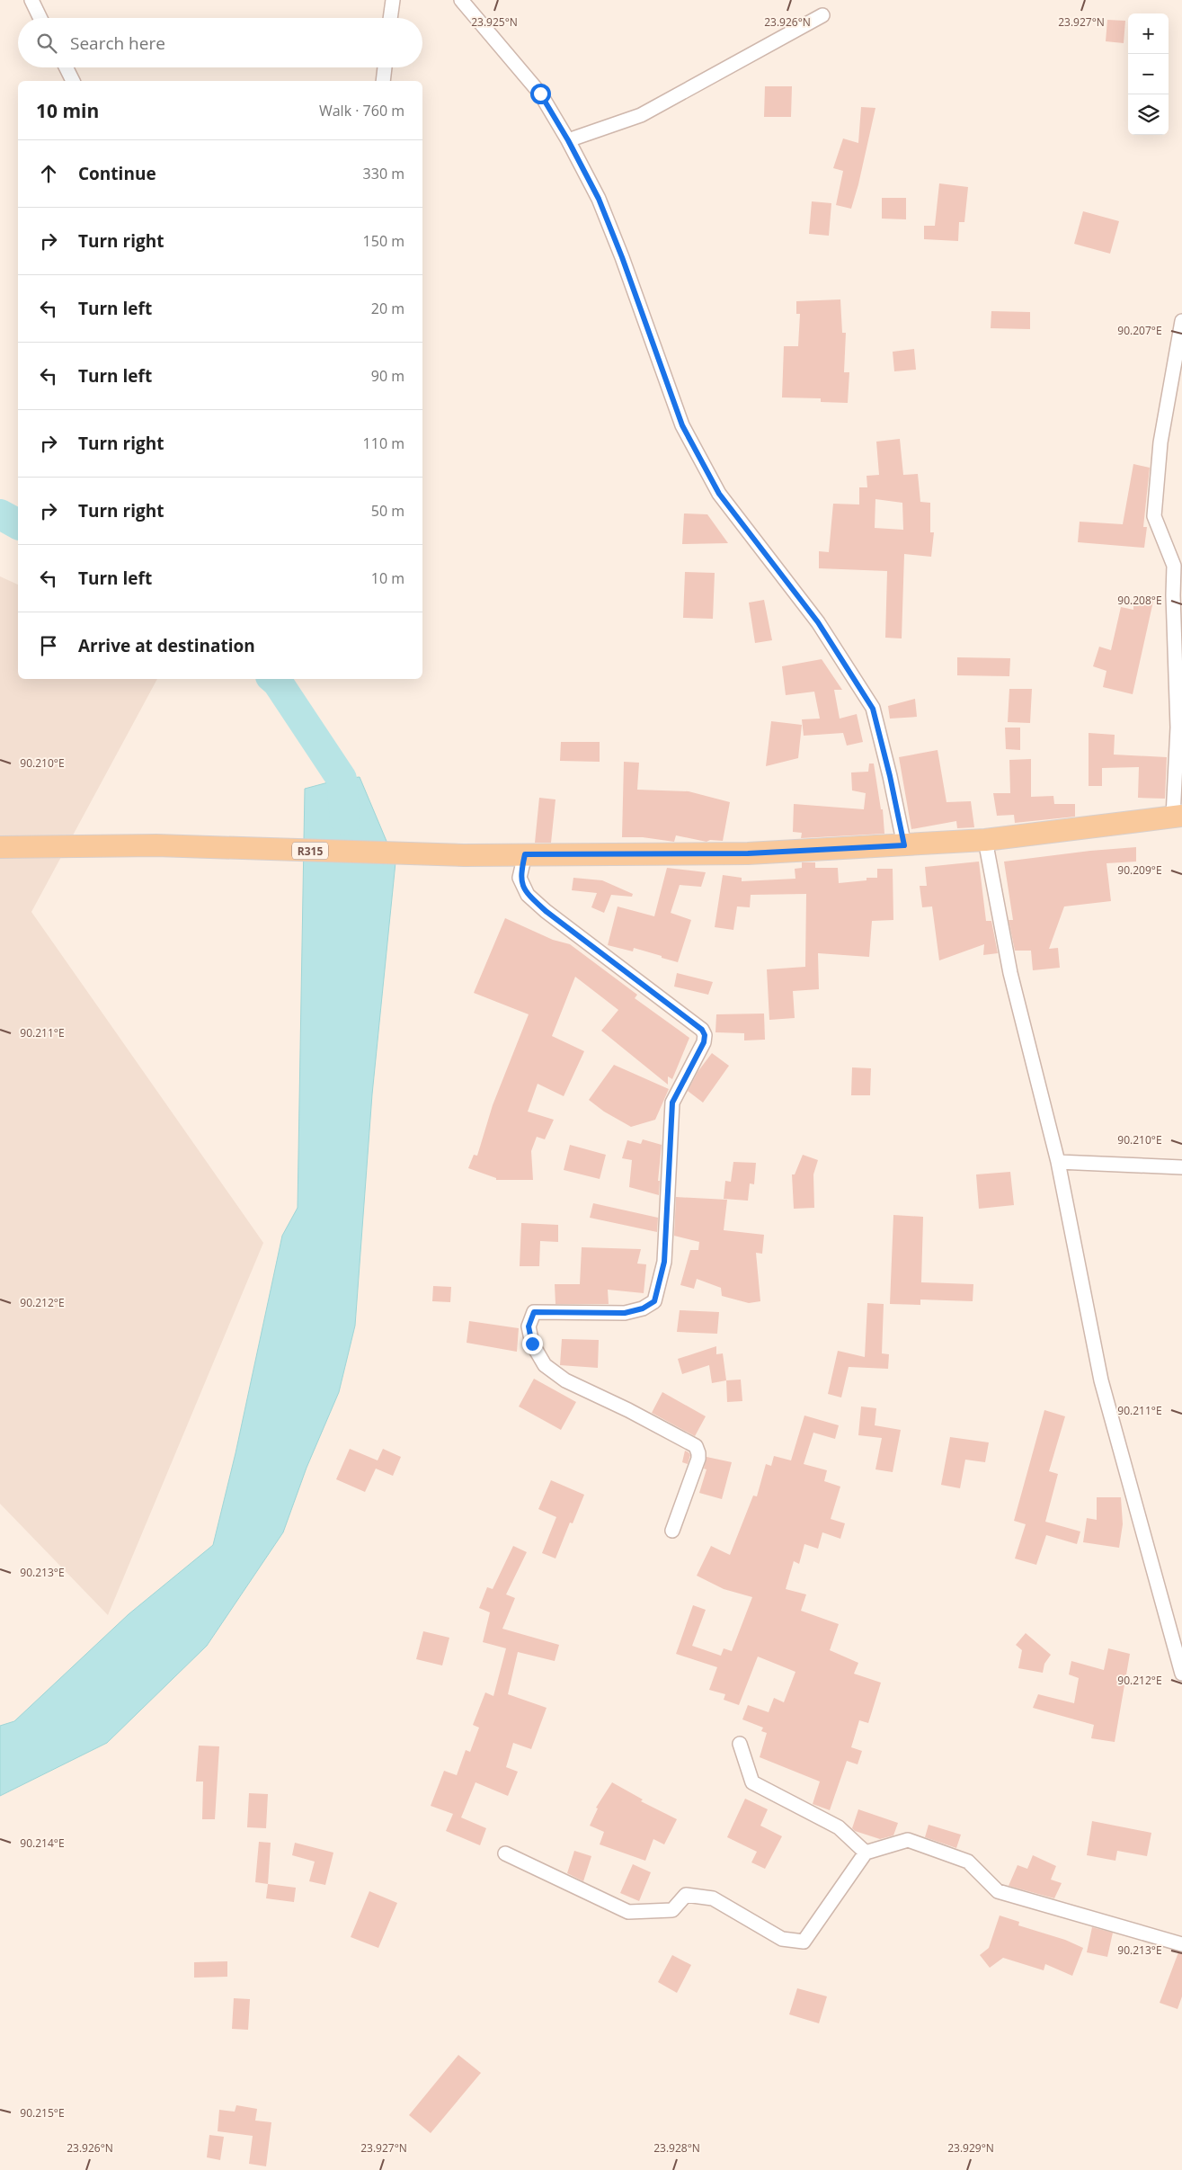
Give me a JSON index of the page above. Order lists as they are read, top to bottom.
{
  "streets": {
    "main road": ["R315"]
  },
  "page": {
    "map_buttons": ["+", "−"],
    "search": "Search here",
    "heading": ["10 min", "Walk · 760 m"],
    "list": [
      ["Continue", "330 m"],
      ["Turn right", "150 m"],
      ["Turn left", "20 m"],
      ["Turn left", "90 m"],
      ["Turn right", "110 m"],
      ["Turn right", "50 m"],
      ["Turn left", "10 m"],
      "Arrive at destination"
    ]
  },
  "coordinates": [
    "23.925°N",
    "23.926°N",
    "23.927°N",
    "90.207°E",
    "90.208°E",
    "90.210°E",
    "90.209°E",
    "90.211°E",
    "90.212°E",
    "90.213°E",
    "90.214°E",
    "90.215°E",
    "23.928°N",
    "23.929°N"
  ]
}
